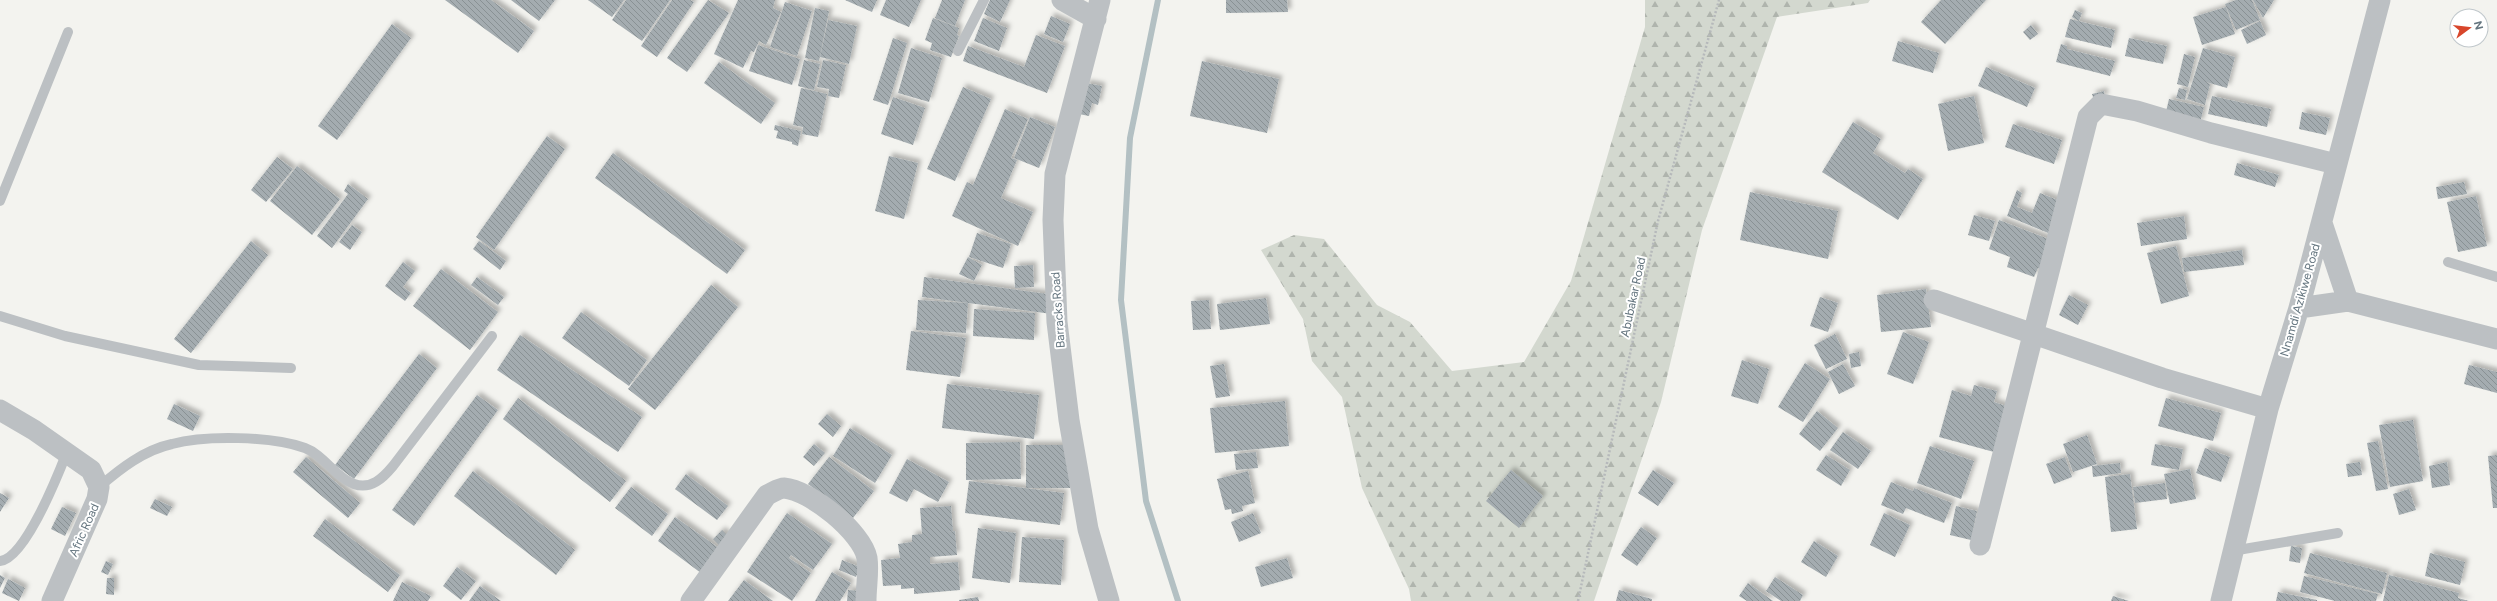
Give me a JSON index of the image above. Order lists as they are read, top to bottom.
{
  "streets": {
    "street": ["Nnamdi Azikiwe Road", "Barracks Road", "Afric Road"],
    "path": ["Abubakar Road"]
  },
  "north": "right"
}
